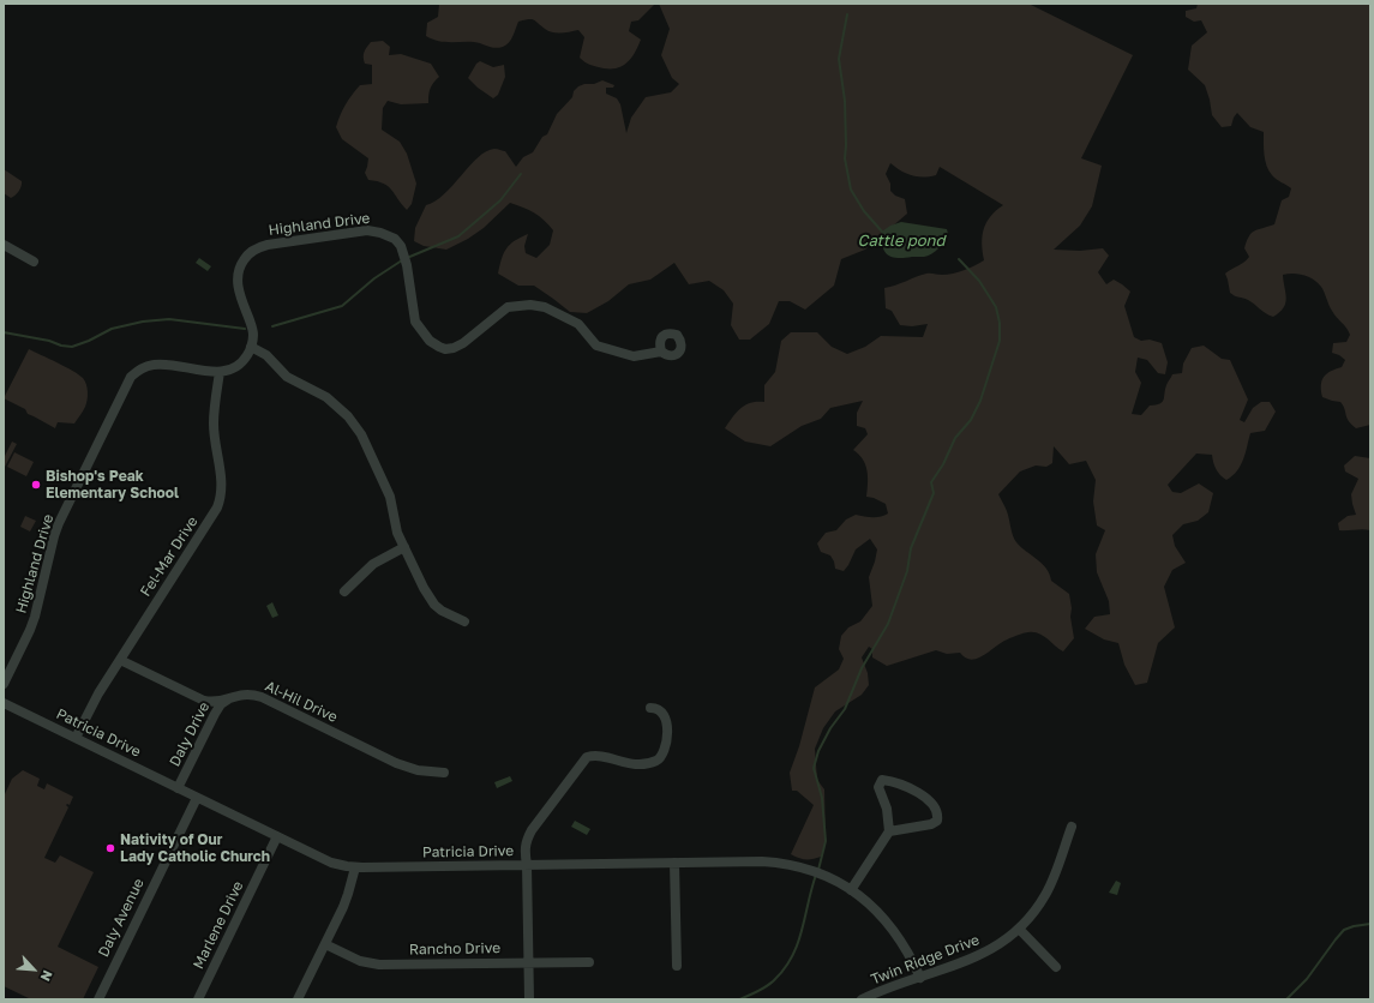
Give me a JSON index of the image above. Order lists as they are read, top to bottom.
{
  "streets": {
    "street": [
      "Highland Drive",
      "Fel-Mar Drive",
      "Al-Hil Drive",
      "Patricia Drive",
      "Daly Drive",
      "Daly Avenue",
      "Marlene Drive",
      "Rancho Drive",
      "Twin Ridge Drive"
    ]
  },
  "crossings": [
    ["Highland Drive", "Fel-Mar Drive"],
    ["Fel-Mar Drive", "Al-Hil Drive"],
    ["Fel-Mar Drive", "Patricia Drive"],
    ["Al-Hil Drive", "Daly Drive"],
    ["Patricia Drive", "Daly Drive"],
    ["Patricia Drive", "Daly Avenue"],
    ["Patricia Drive", "Marlene Drive"],
    ["Patricia Drive", "Twin Ridge Drive"]
  ],
  "water": ["Cattle pond"],
  "places": ["Bishop's Peak Elementary School", "Nativity of Our Lady Catholic Church"],
  "north": "bottom right"
}
